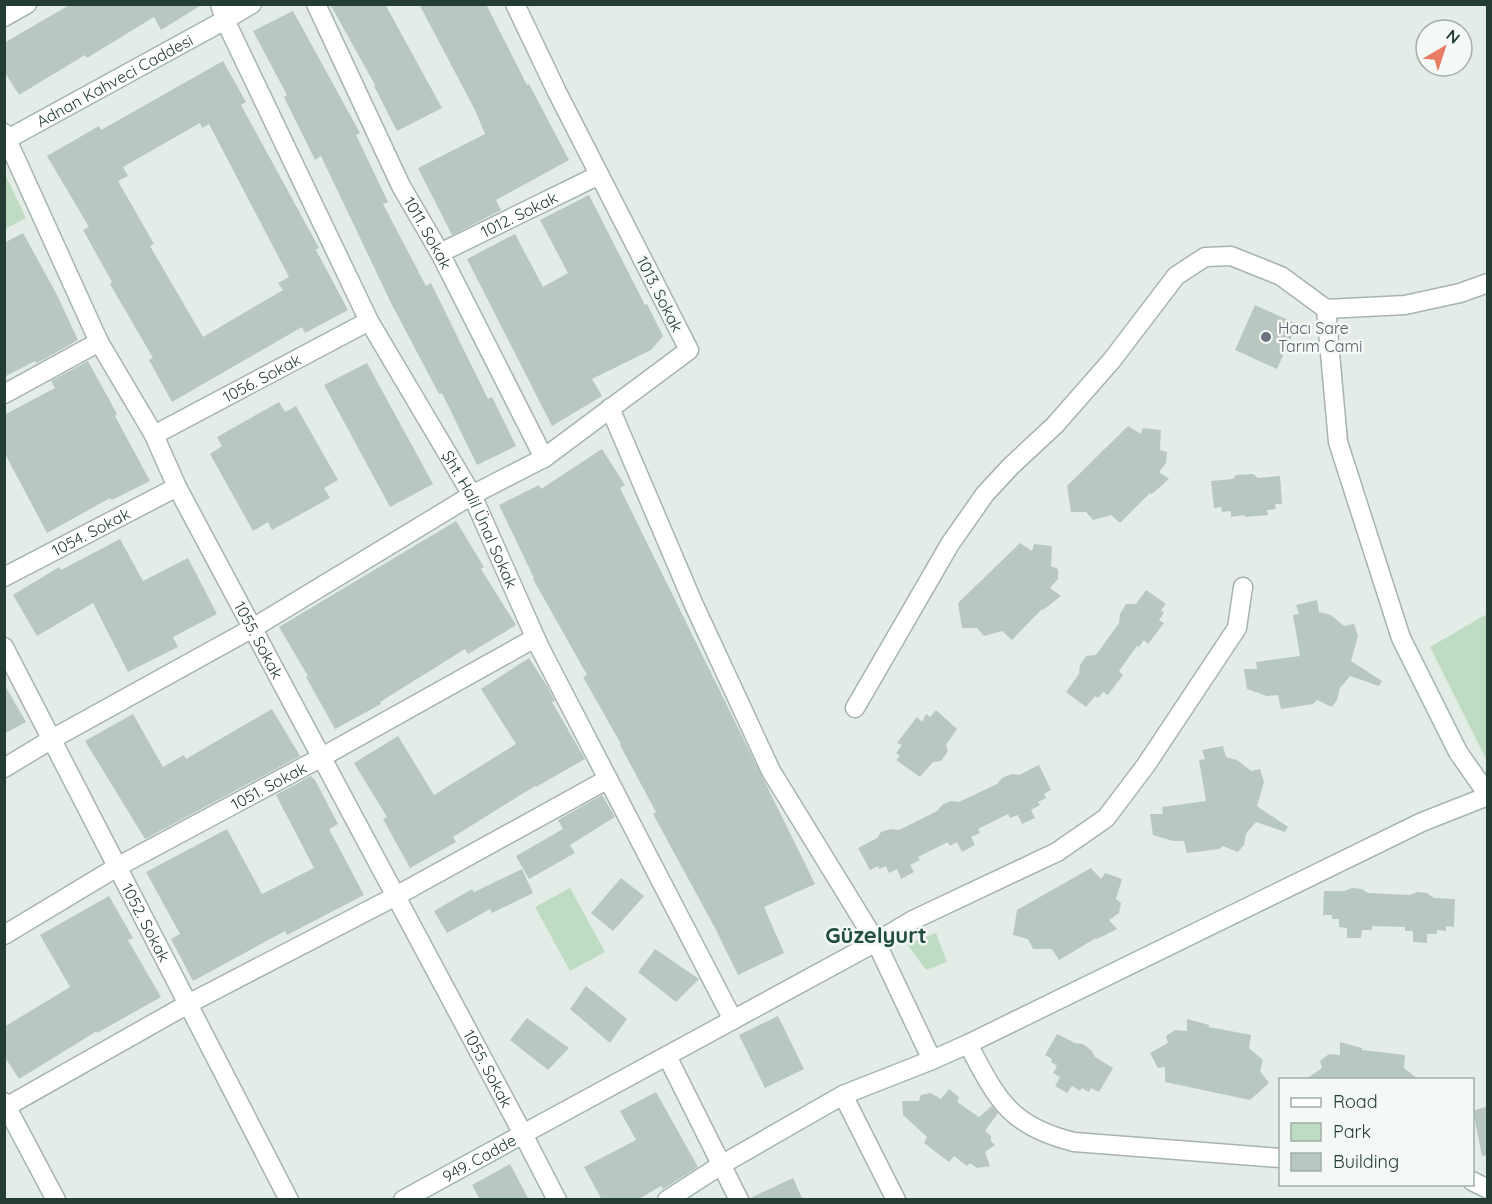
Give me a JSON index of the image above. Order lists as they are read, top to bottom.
{
  "streets": {
    "street": [
      "Adnan Kahveci Caddesi",
      "1012. Sokak",
      "1011. Sokak",
      "1013. Sokak",
      "1056. Sokak",
      "Şht. Halil Ünal Sokak",
      "1054. Sokak",
      "1055. Sokak",
      "1051. Sokak",
      "1052. Sokak",
      "949. Cadde"
    ]
  },
  "crossings": [
    ["Adnan Kahveci Caddesi", "Şht. Halil Ünal Sokak"],
    ["Adnan Kahveci Caddesi", "1055. Sokak"],
    ["1012. Sokak", "1011. Sokak"],
    ["1012. Sokak", "1013. Sokak"],
    ["1011. Sokak", "1013. Sokak"],
    ["1013. Sokak", "Şht. Halil Ünal Sokak"],
    ["1013. Sokak", "1055. Sokak"],
    ["1013. Sokak", "1052. Sokak"],
    ["1056. Sokak", "Şht. Halil Ünal Sokak"],
    ["1056. Sokak", "1055. Sokak"],
    ["Şht. Halil Ünal Sokak", "1051. Sokak"],
    ["Şht. Halil Ünal Sokak", "949. Cadde"],
    ["1054. Sokak", "1055. Sokak"],
    ["1055. Sokak", "1051. Sokak"],
    ["1055. Sokak", "949. Cadde"],
    ["1051. Sokak", "1052. Sokak"]
  ],
  "districts": ["Güzelyurt"],
  "places": ["Hacı Sare Tarım Cami"],
  "legend": ["Road", "Park", "Building"],
  "north": "top right"
}
